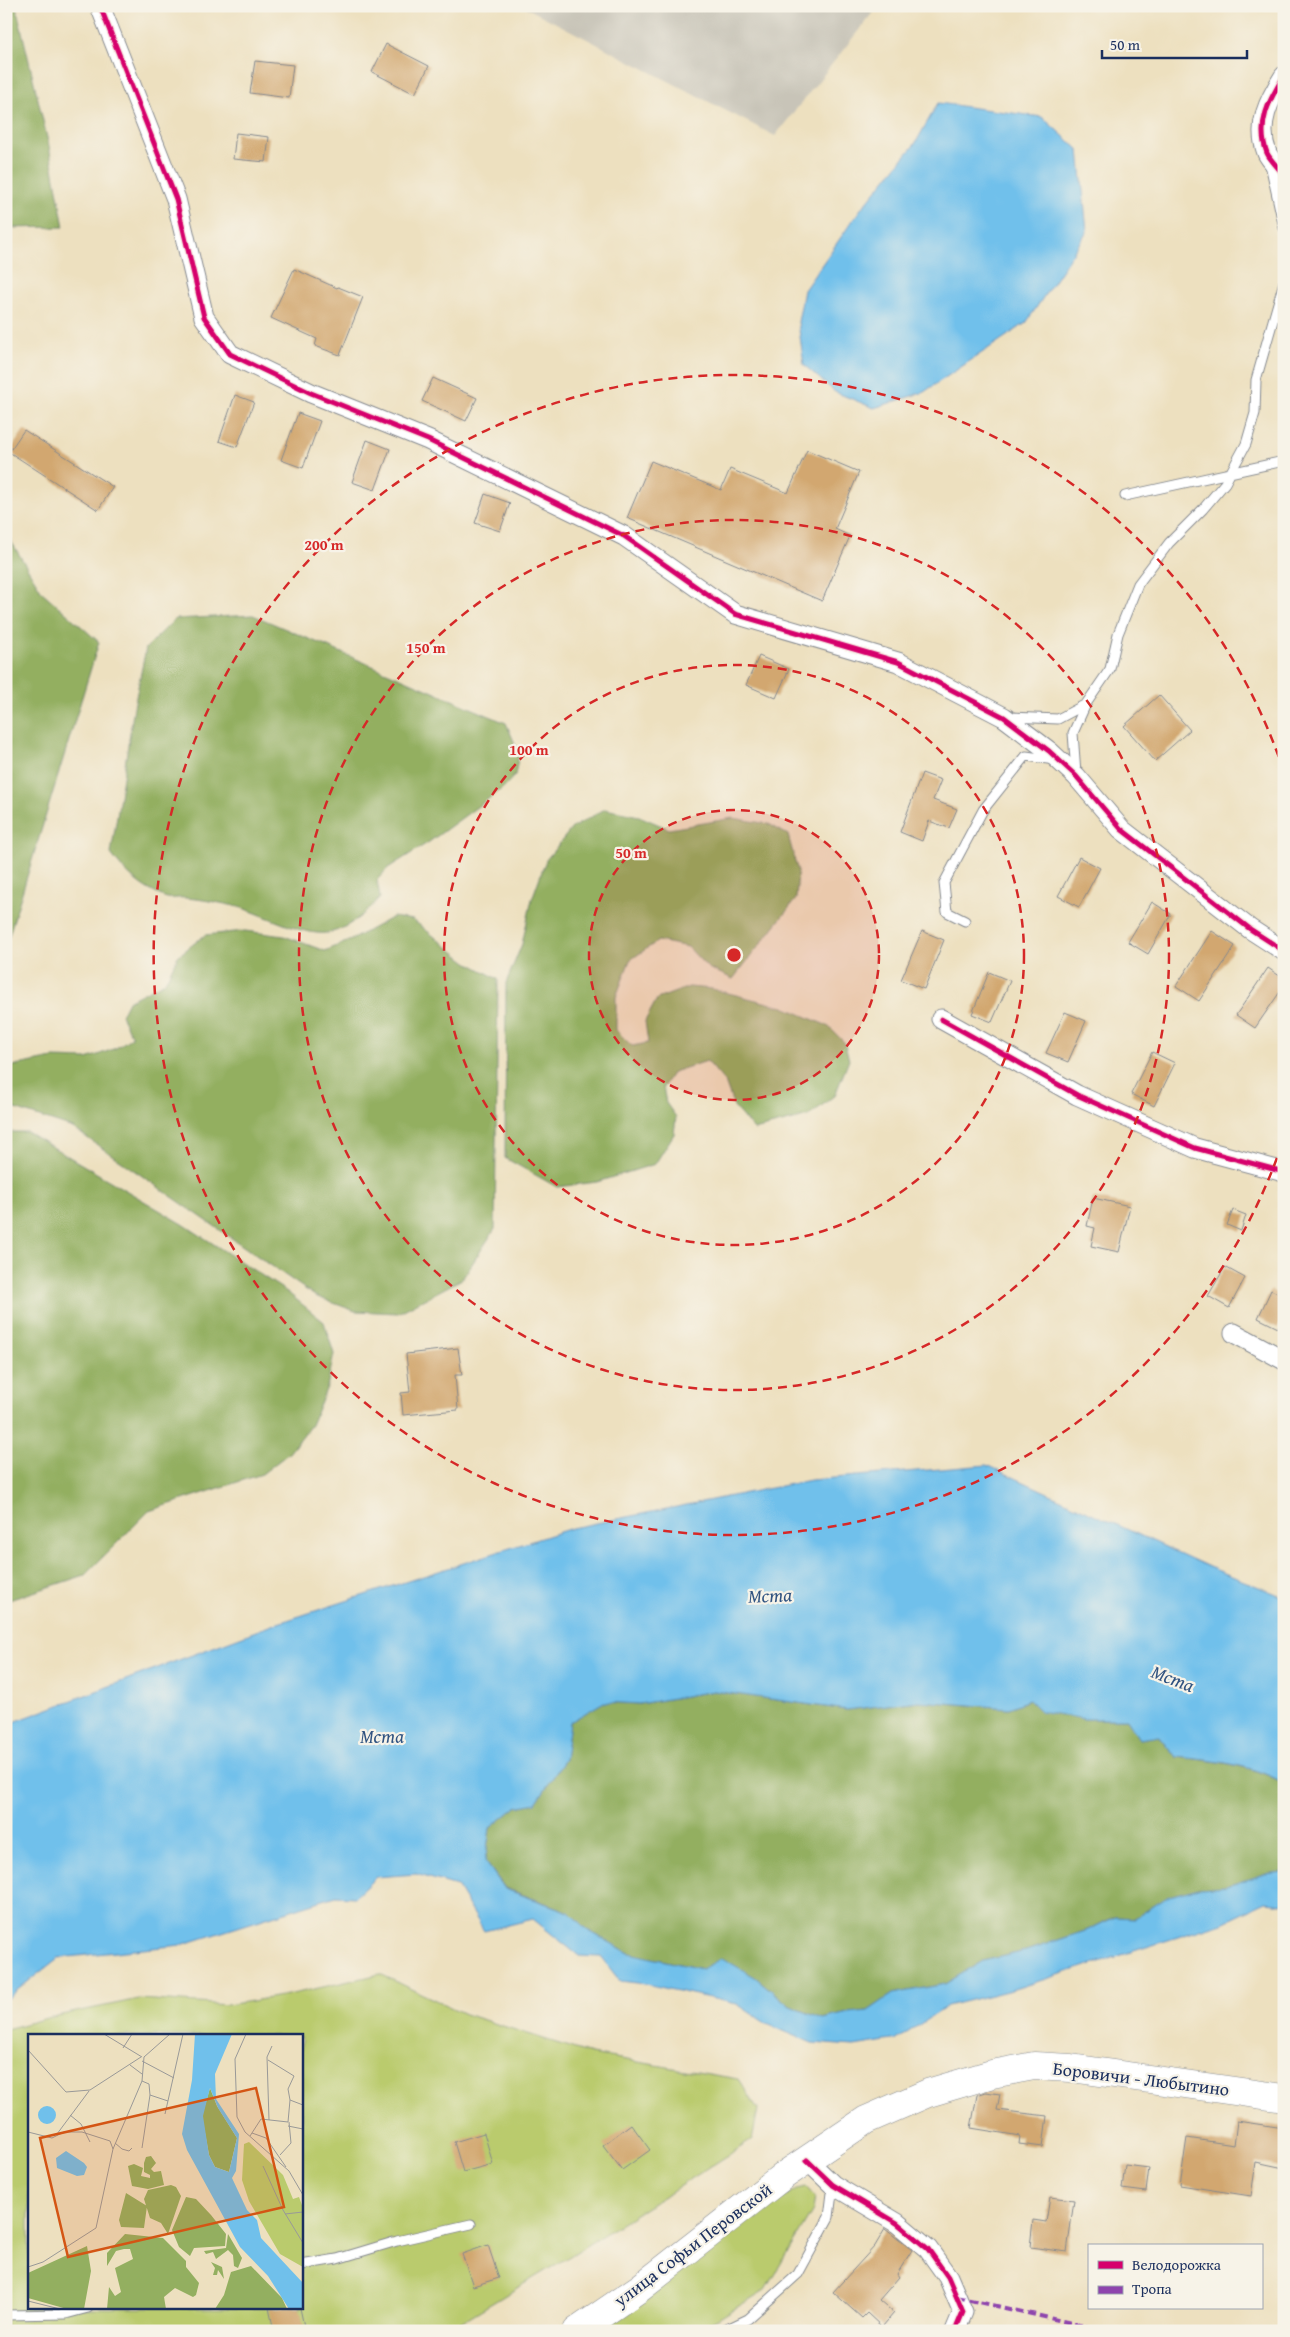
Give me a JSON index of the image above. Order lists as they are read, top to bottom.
{
  "streets": {
    "main road": ["Боровичи - Любытино", "улица Софьи Перовской"]
  },
  "crossings": [
    ["Боровичи - Любытино", "улица Софьи Перовской"]
  ],
  "water": ["Мста"],
  "legend": ["Велодорожка", "Тропа"],
  "scale_bar": "50 m",
  "rings": [
    "200 m",
    "150 m",
    "100 m",
    "50 m"
  ]
}
